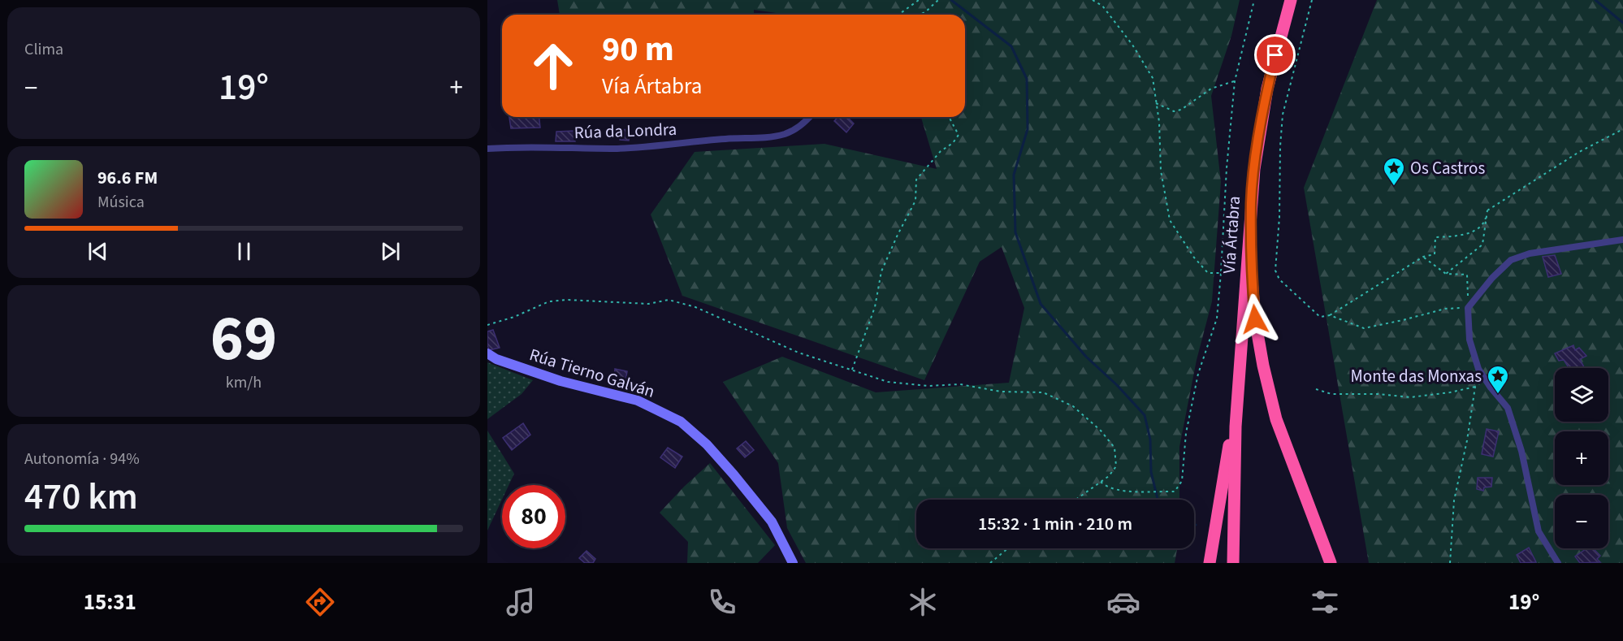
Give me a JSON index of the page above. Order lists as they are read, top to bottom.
{
  "streets": {
    "highway": ["Vía Ártabra"],
    "street": ["Rúa da Londra", "Rúa Tierno Galván"]
  },
  "places": {
    "place": ["Os Castros", "Monte das Monxas"]
  },
  "page": {
    "tile": [
      "Clima",
      ["69", "km/h"],
      ["Autonomía · 94%", "470 km"]
    ],
    "turn": ["90 m", "Vía Ártabra"],
    "heat": ["−", "19°", "+"],
    "song": ["96.6 FM", "Música"],
    "map_buttons": ["+", "−"],
    "limit": "80",
    "trip": "15:32 · 1 min · 210 m",
    "tabs": ["15:31", "19°"]
  }
}
